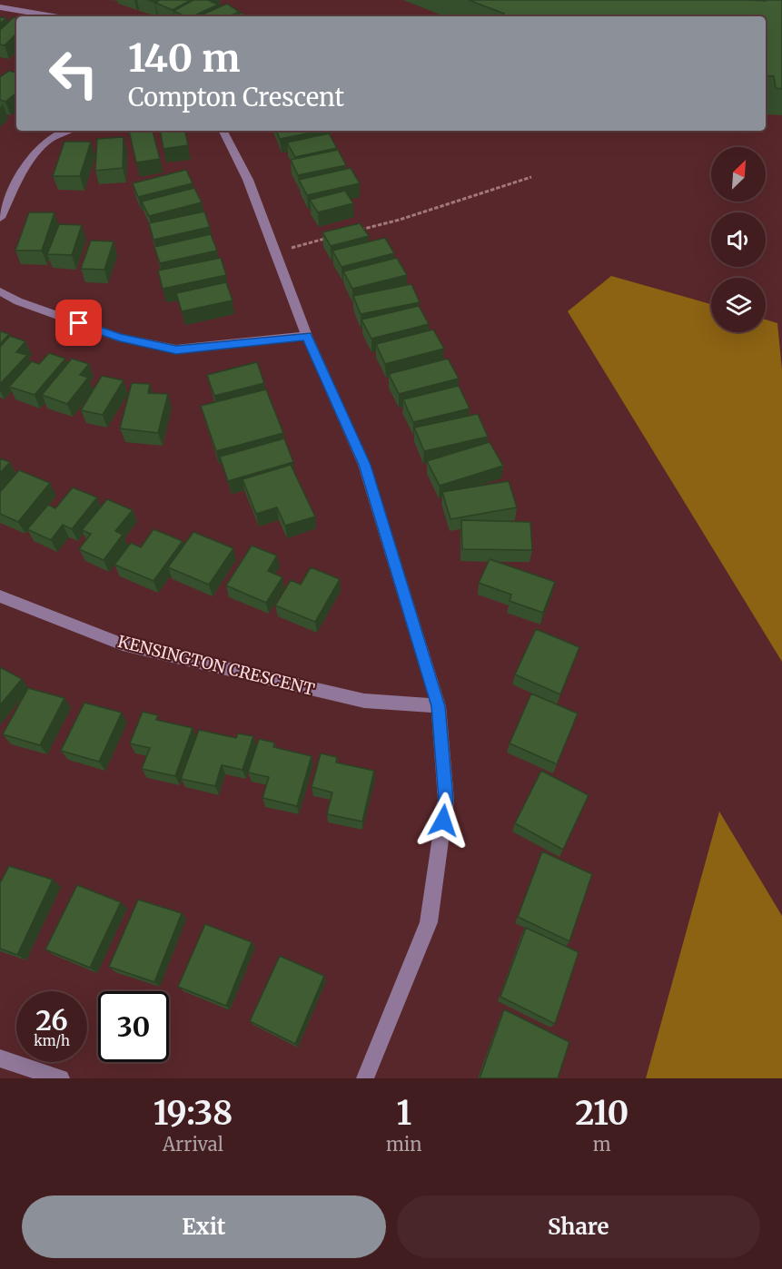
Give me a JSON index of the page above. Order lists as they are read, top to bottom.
{
  "streets": {
    "street": ["KENSINGTON CRESCENT"]
  },
  "north": "top right",
  "page": {
    "turn": ["140 m", "Compton Crescent"],
    "speed": "26 km/h",
    "limit": "30",
    "eta": [
      "19:38",
      "Arrival",
      "1",
      "min",
      "210",
      "m"
    ],
    "buttons": ["Exit", "Share"]
  }
}
